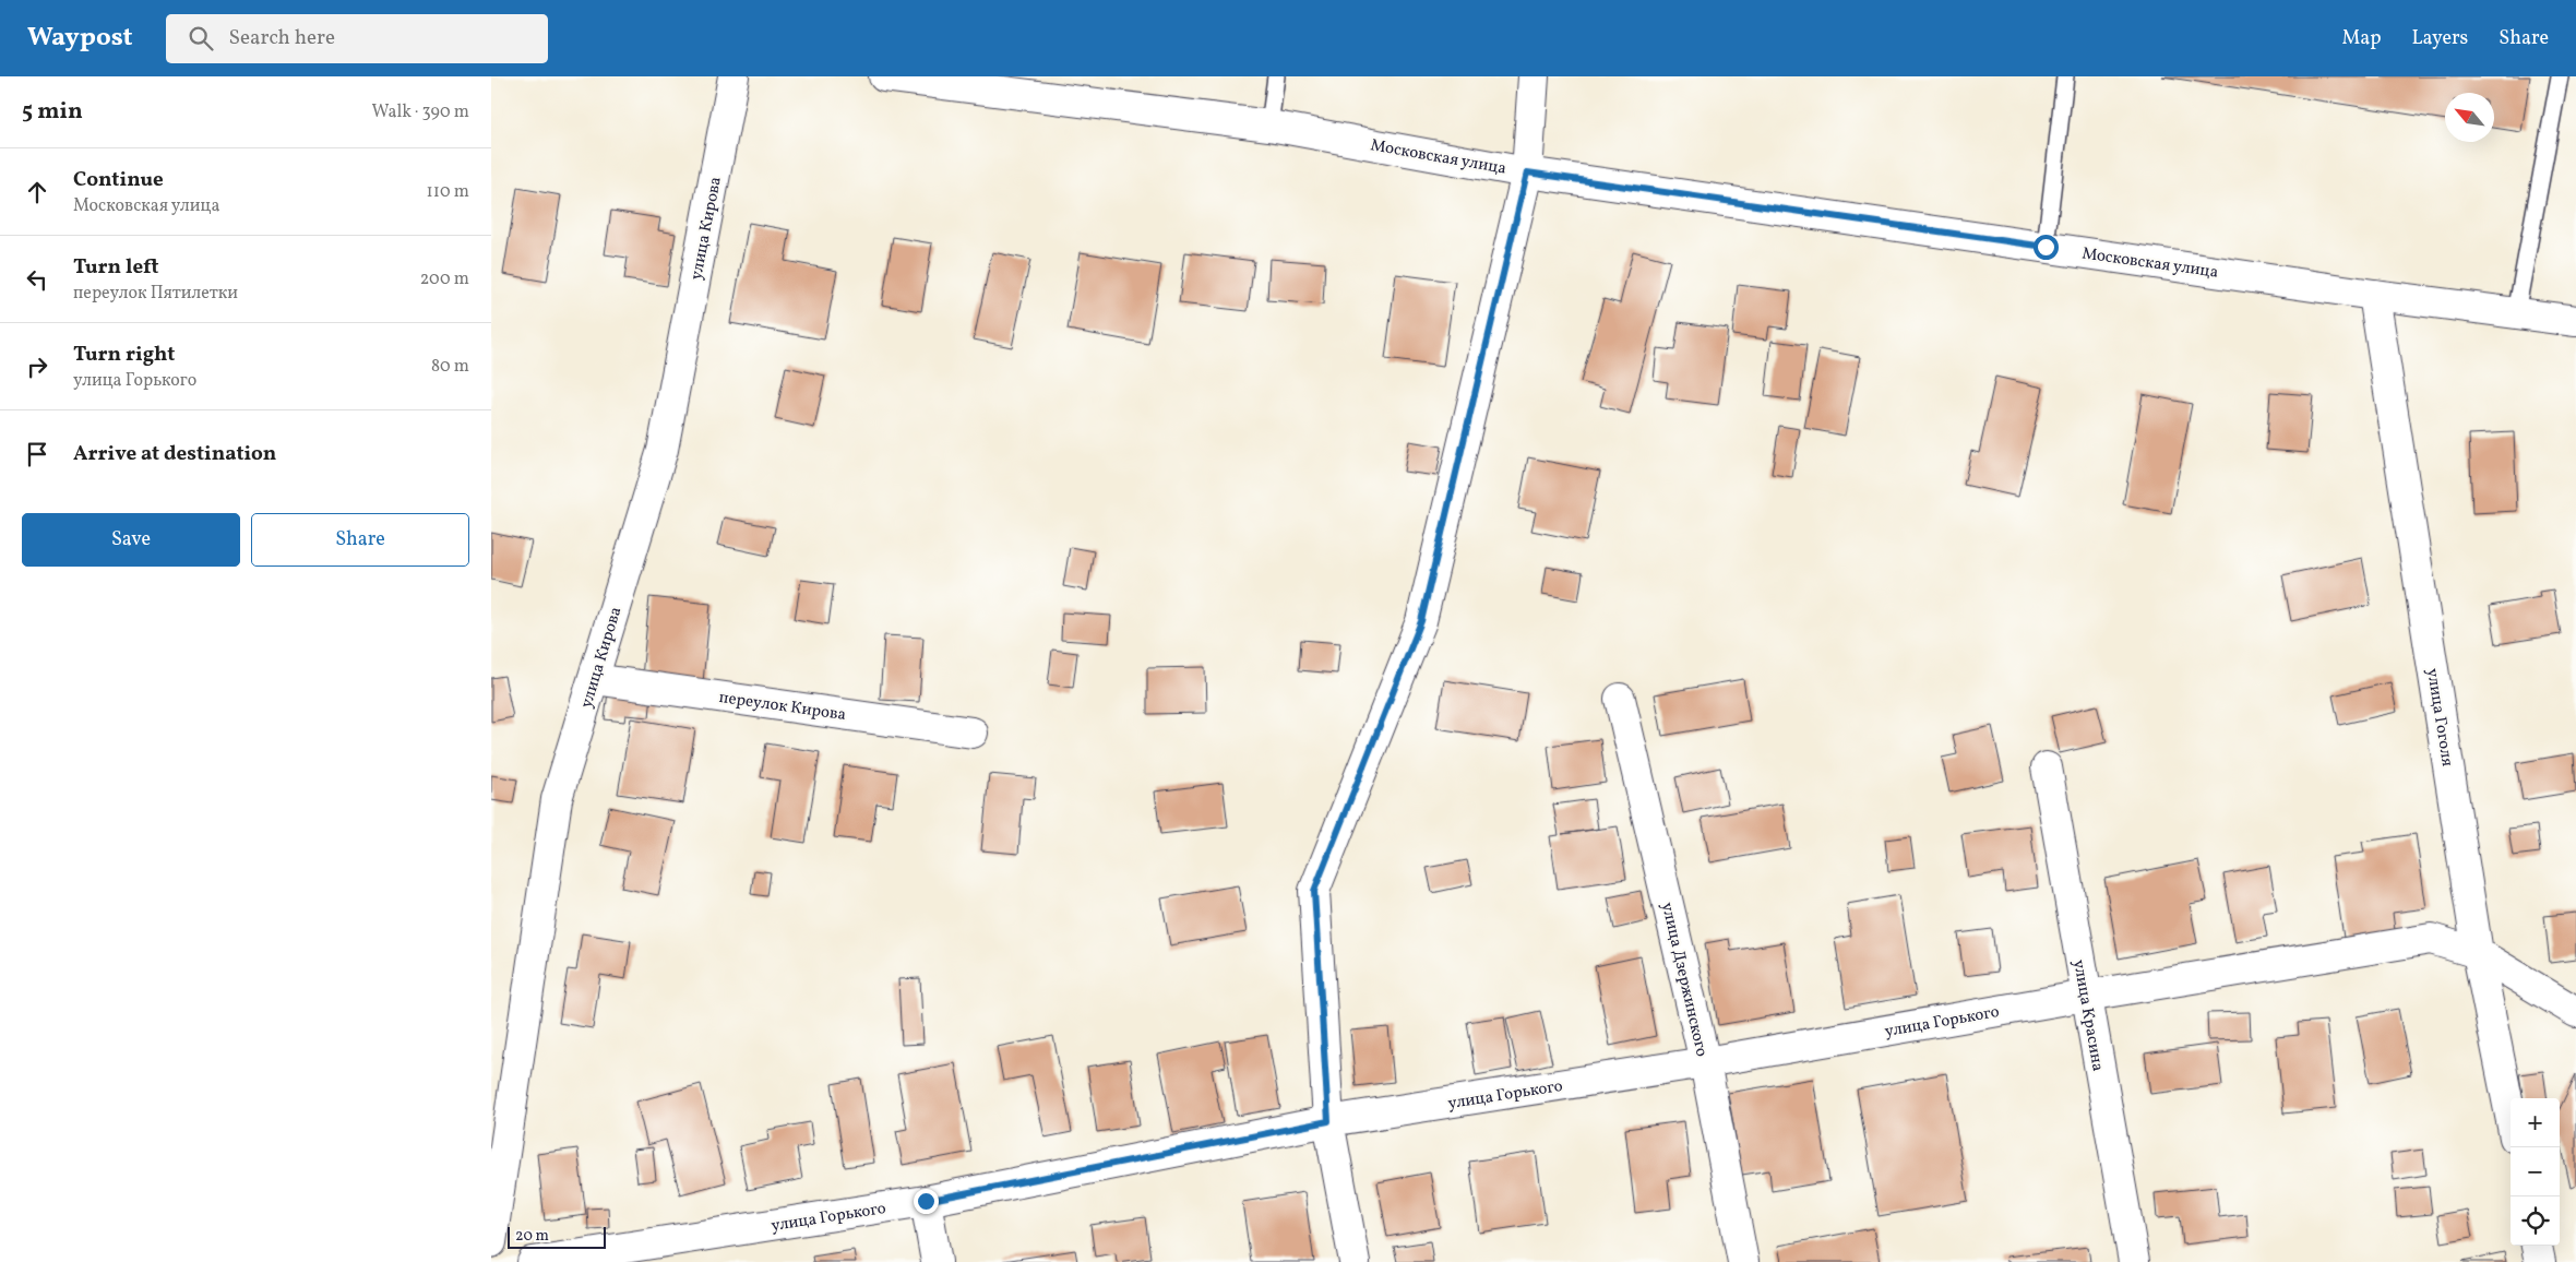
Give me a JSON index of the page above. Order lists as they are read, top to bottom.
{
  "streets": {
    "street": [
      "Московская улица",
      "улица Кирова",
      "переулок Кирова",
      "улица Гоголя",
      "улица Дзержинского",
      "улица Красина",
      "улица Горького"
    ]
  },
  "crossings": [
    ["Московская улица", "улица Гоголя"],
    ["улица Кирова", "переулок Кирова"],
    ["улица Гоголя", "улица Горького"],
    ["улица Дзержинского", "улица Горького"],
    ["улица Красина", "улица Горького"]
  ],
  "scale_bar": "20 m",
  "north": "top left",
  "page": {
    "header": "Waypost",
    "search": "Search here",
    "nav": ["Map", "Layers", "Share"],
    "heading": ["5 min", "Walk · 390 m"],
    "list": [
      ["Continue", "Московская улица", "110 m"],
      ["Turn left", "переулок Пятилетки", "200 m"],
      ["Turn right", "улица Горького", "80 m"],
      "Arrive at destination"
    ],
    "buttons": ["Save", "Share"],
    "map_buttons": ["+", "−"],
    "scale": "20 m"
  }
}
